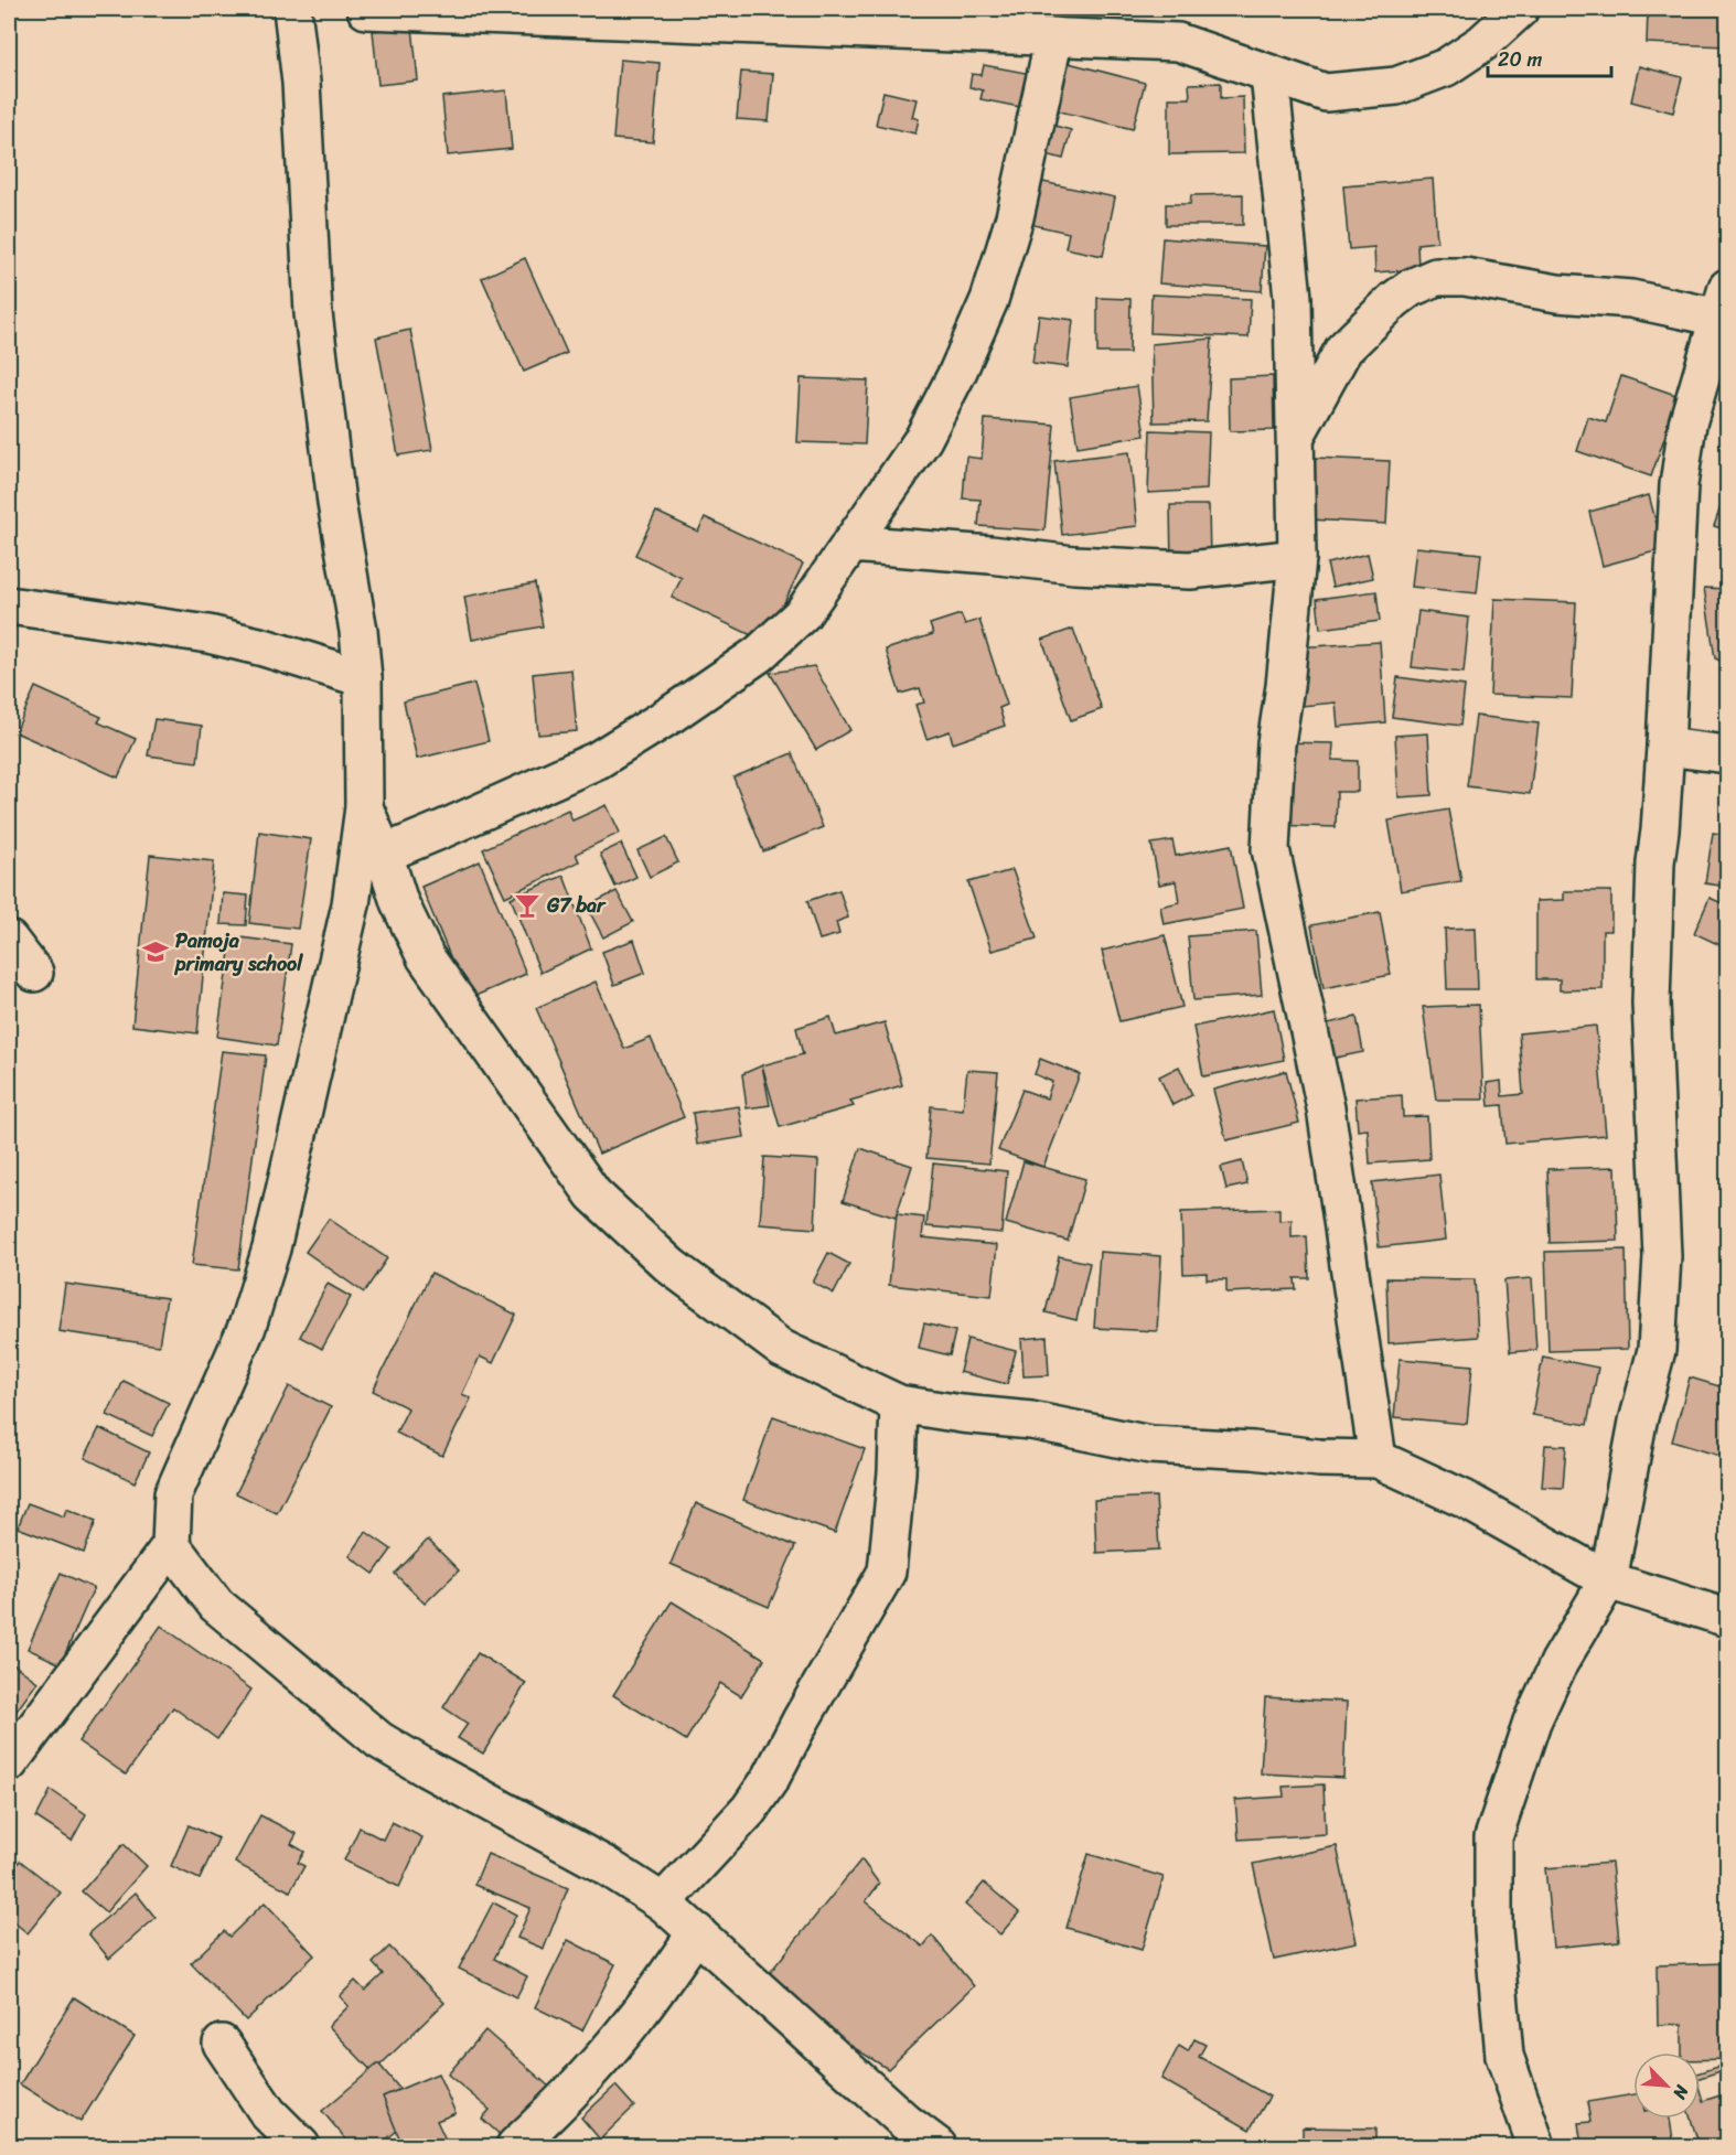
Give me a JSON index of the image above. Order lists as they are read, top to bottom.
{
  "places": {
    "bar": ["G7 bar"],
    "school or university": ["Pamoja primary school"]
  },
  "scale_bar": "20 m",
  "north": "bottom right"
}
